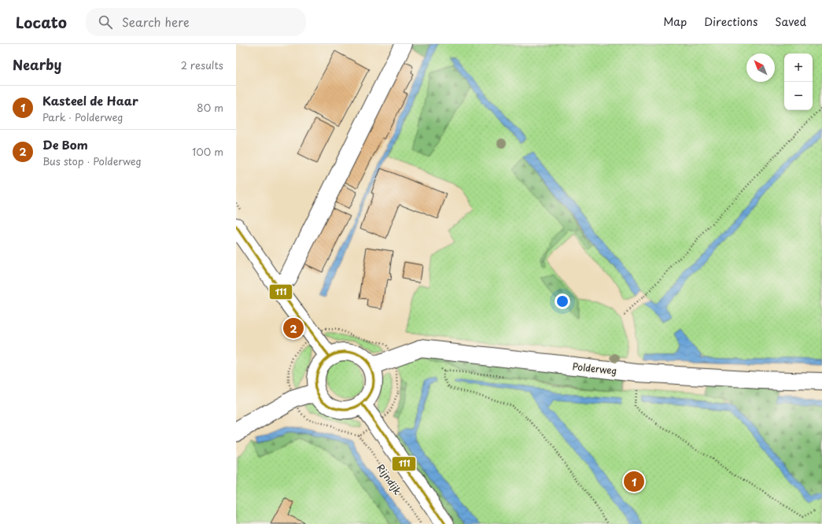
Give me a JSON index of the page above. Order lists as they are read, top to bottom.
{
  "streets": {
    "street": ["Polderweg"],
    "path": ["Rijndijk"]
  },
  "lines": ["transit line 111"],
  "north": "top left",
  "page": {
    "header": "Locato",
    "search": "Search here",
    "nav": ["Map", "Directions", "Saved"],
    "heading": ["Nearby", "2 results"],
    "map_buttons": ["+", "−"],
    "list": [
      {
        "mark": "1",
        "name": "Kasteel de Haar",
        "note": "Park · Polderweg",
        "value": "80 m"
      },
      {
        "mark": "2",
        "name": "De Bom",
        "note": "Bus stop · Polderweg",
        "value": "100 m"
      }
    ],
    "pins": ["2", "1"]
  }
}
